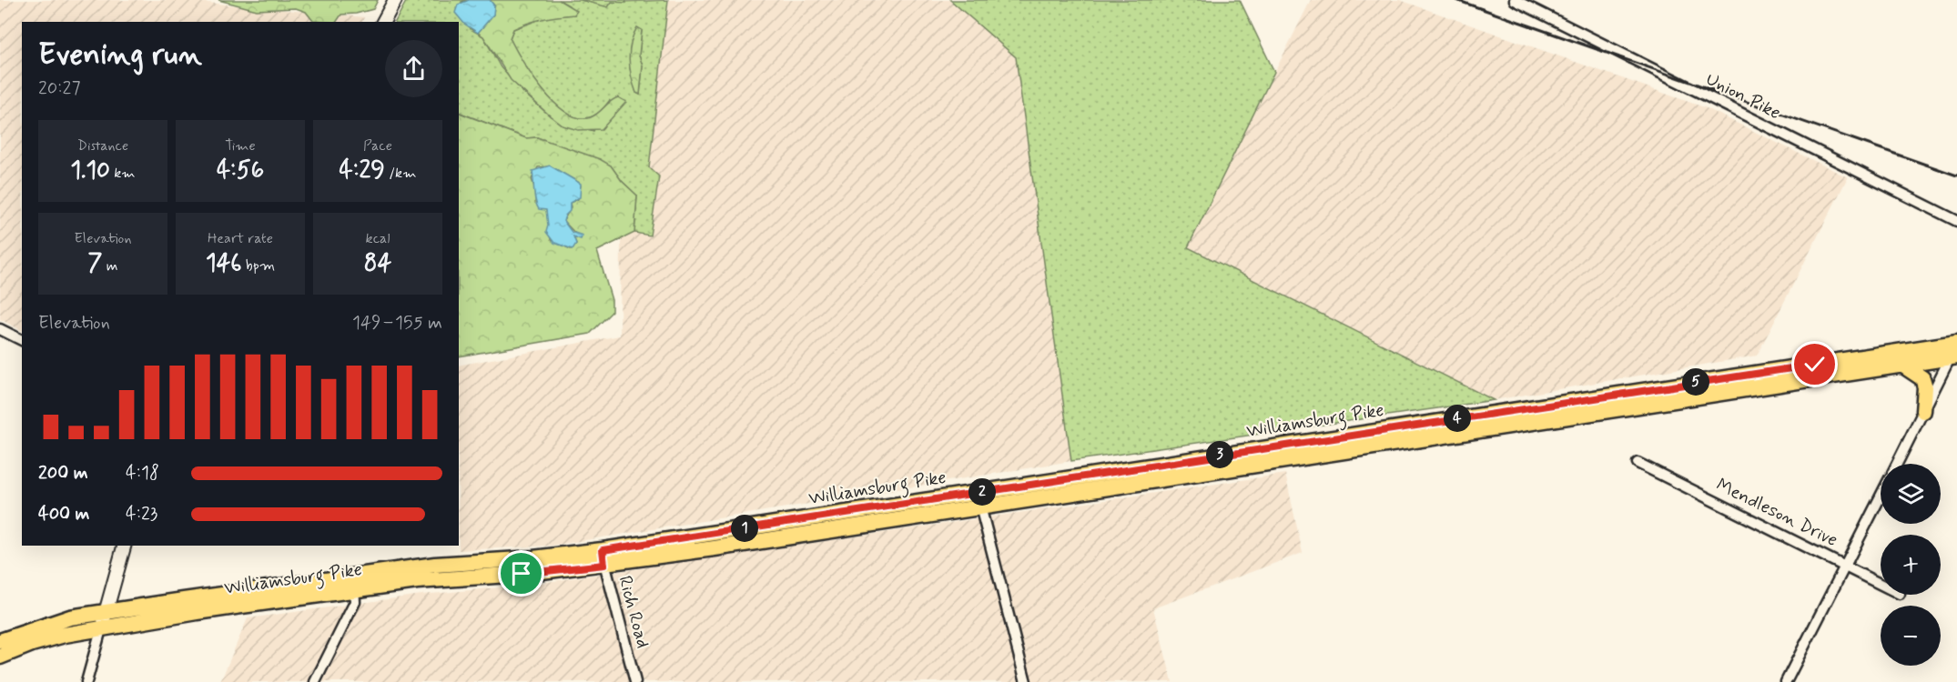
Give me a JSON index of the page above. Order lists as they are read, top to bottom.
{
  "streets": {
    "main road": ["Williamsburg Pike"],
    "street": ["Union Pike", "Mendleson Drive", "Rich Road"]
  },
  "crossings": [
    ["Williamsburg Pike", "Rich Road"]
  ],
  "page": {
    "heading": ["Evening run", "20:27"],
    "stats": [
      ["Distance", "1.10 km"],
      ["Time", "4:56"],
      ["Pace", "4:29 /km"],
      ["Elevation", "7 m"],
      ["Heart rate", "146 bpm"],
      ["kcal", "84"]
    ],
    "chart": ["Elevation", "149–155 m"],
    "pins": [
      "5",
      "4",
      "3",
      "2",
      "1"
    ],
    "list": [
      {
        "name": "200 m",
        "note": "4:18"
      },
      {
        "name": "400 m",
        "note": "4:23"
      }
    ],
    "map_buttons": ["+", "−"]
  }
}
